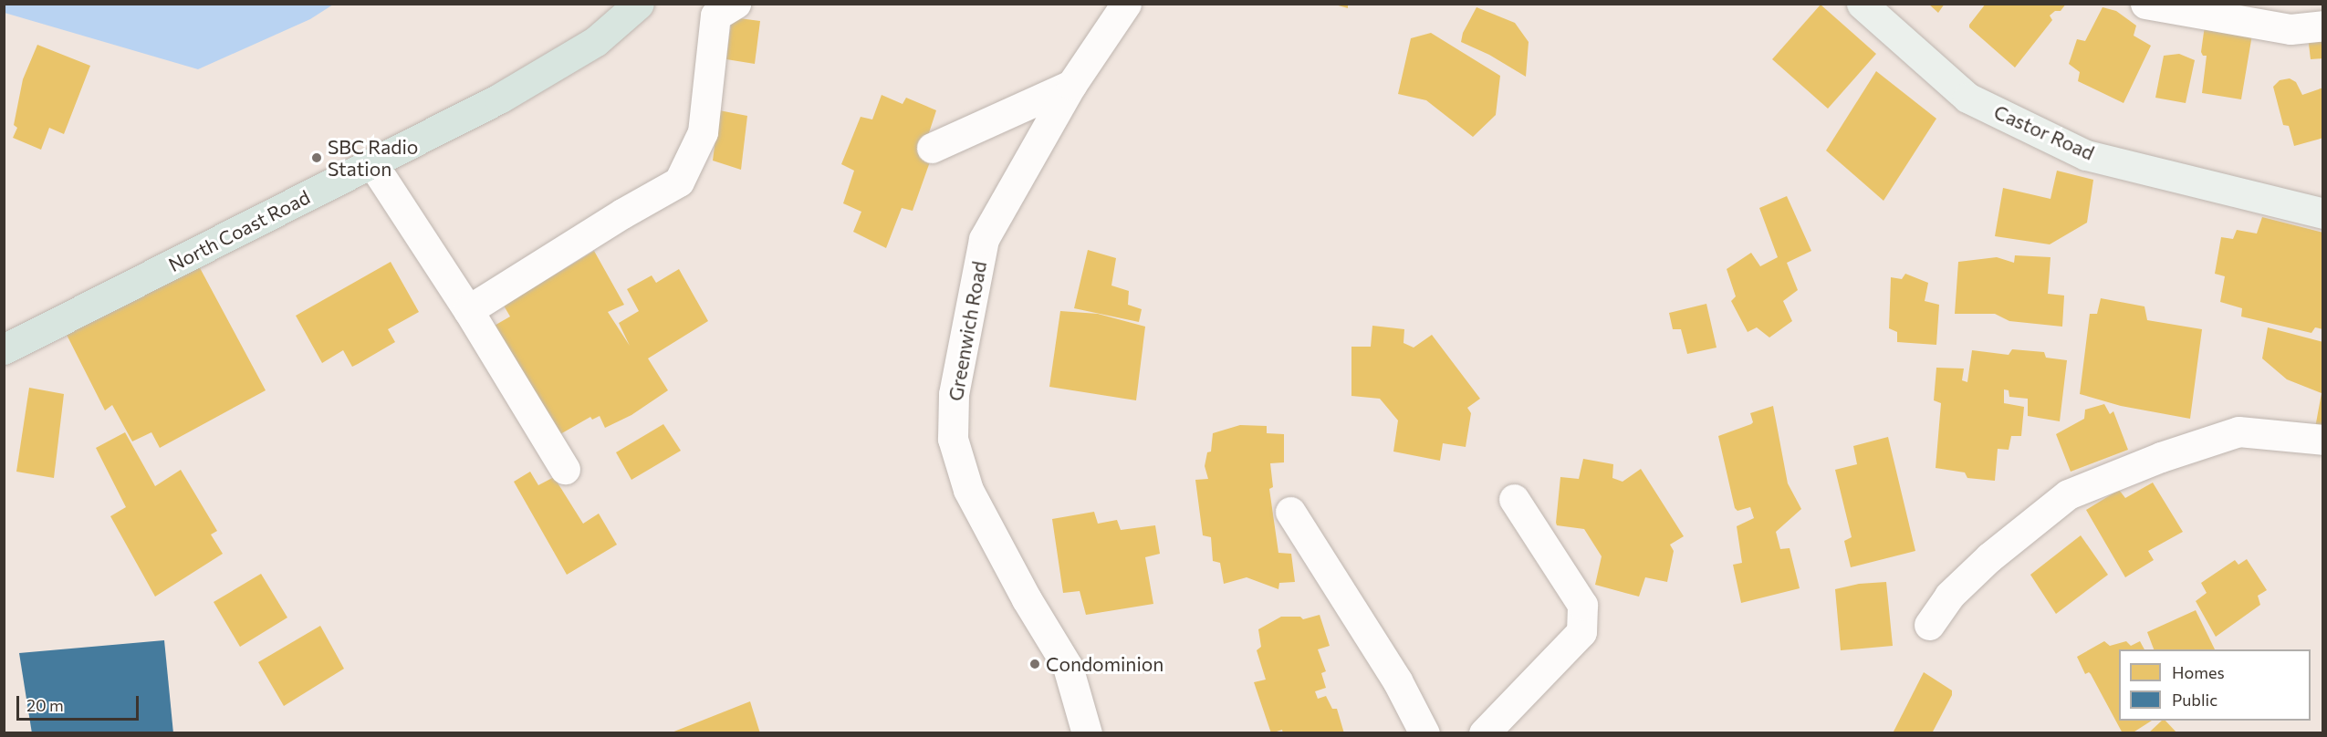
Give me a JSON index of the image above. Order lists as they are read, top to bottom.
{
  "streets": {
    "main road": ["North Coast Road"],
    "street": ["Castor Road", "Greenwich Road"]
  },
  "places": ["SBC Radio Station", "Condominion"],
  "legend": ["Homes", "Public"],
  "scale_bar": "20 m"
}
